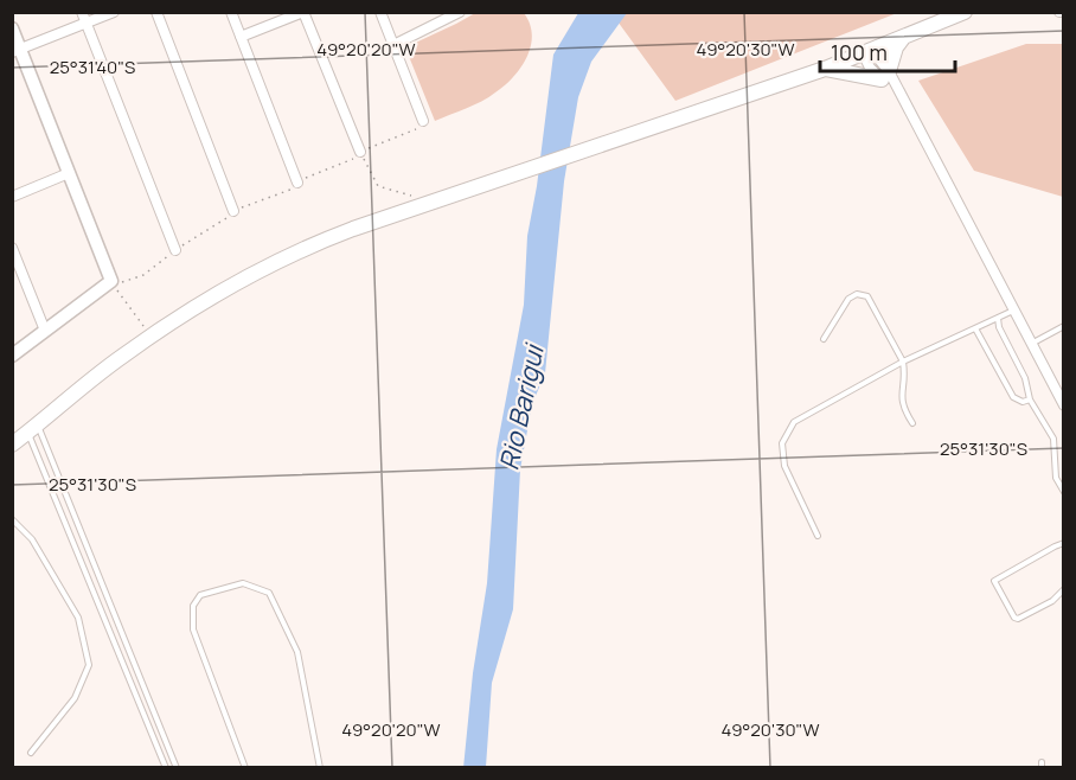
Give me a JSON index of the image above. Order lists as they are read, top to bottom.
{
  "water": ["Rio Barigui"],
  "scale_bar": "100 m",
  "coordinates": [
    "49°20'20\"W",
    "49°20'30\"W",
    "25°31'40\"S",
    "25°31'30\"S"
  ]
}
